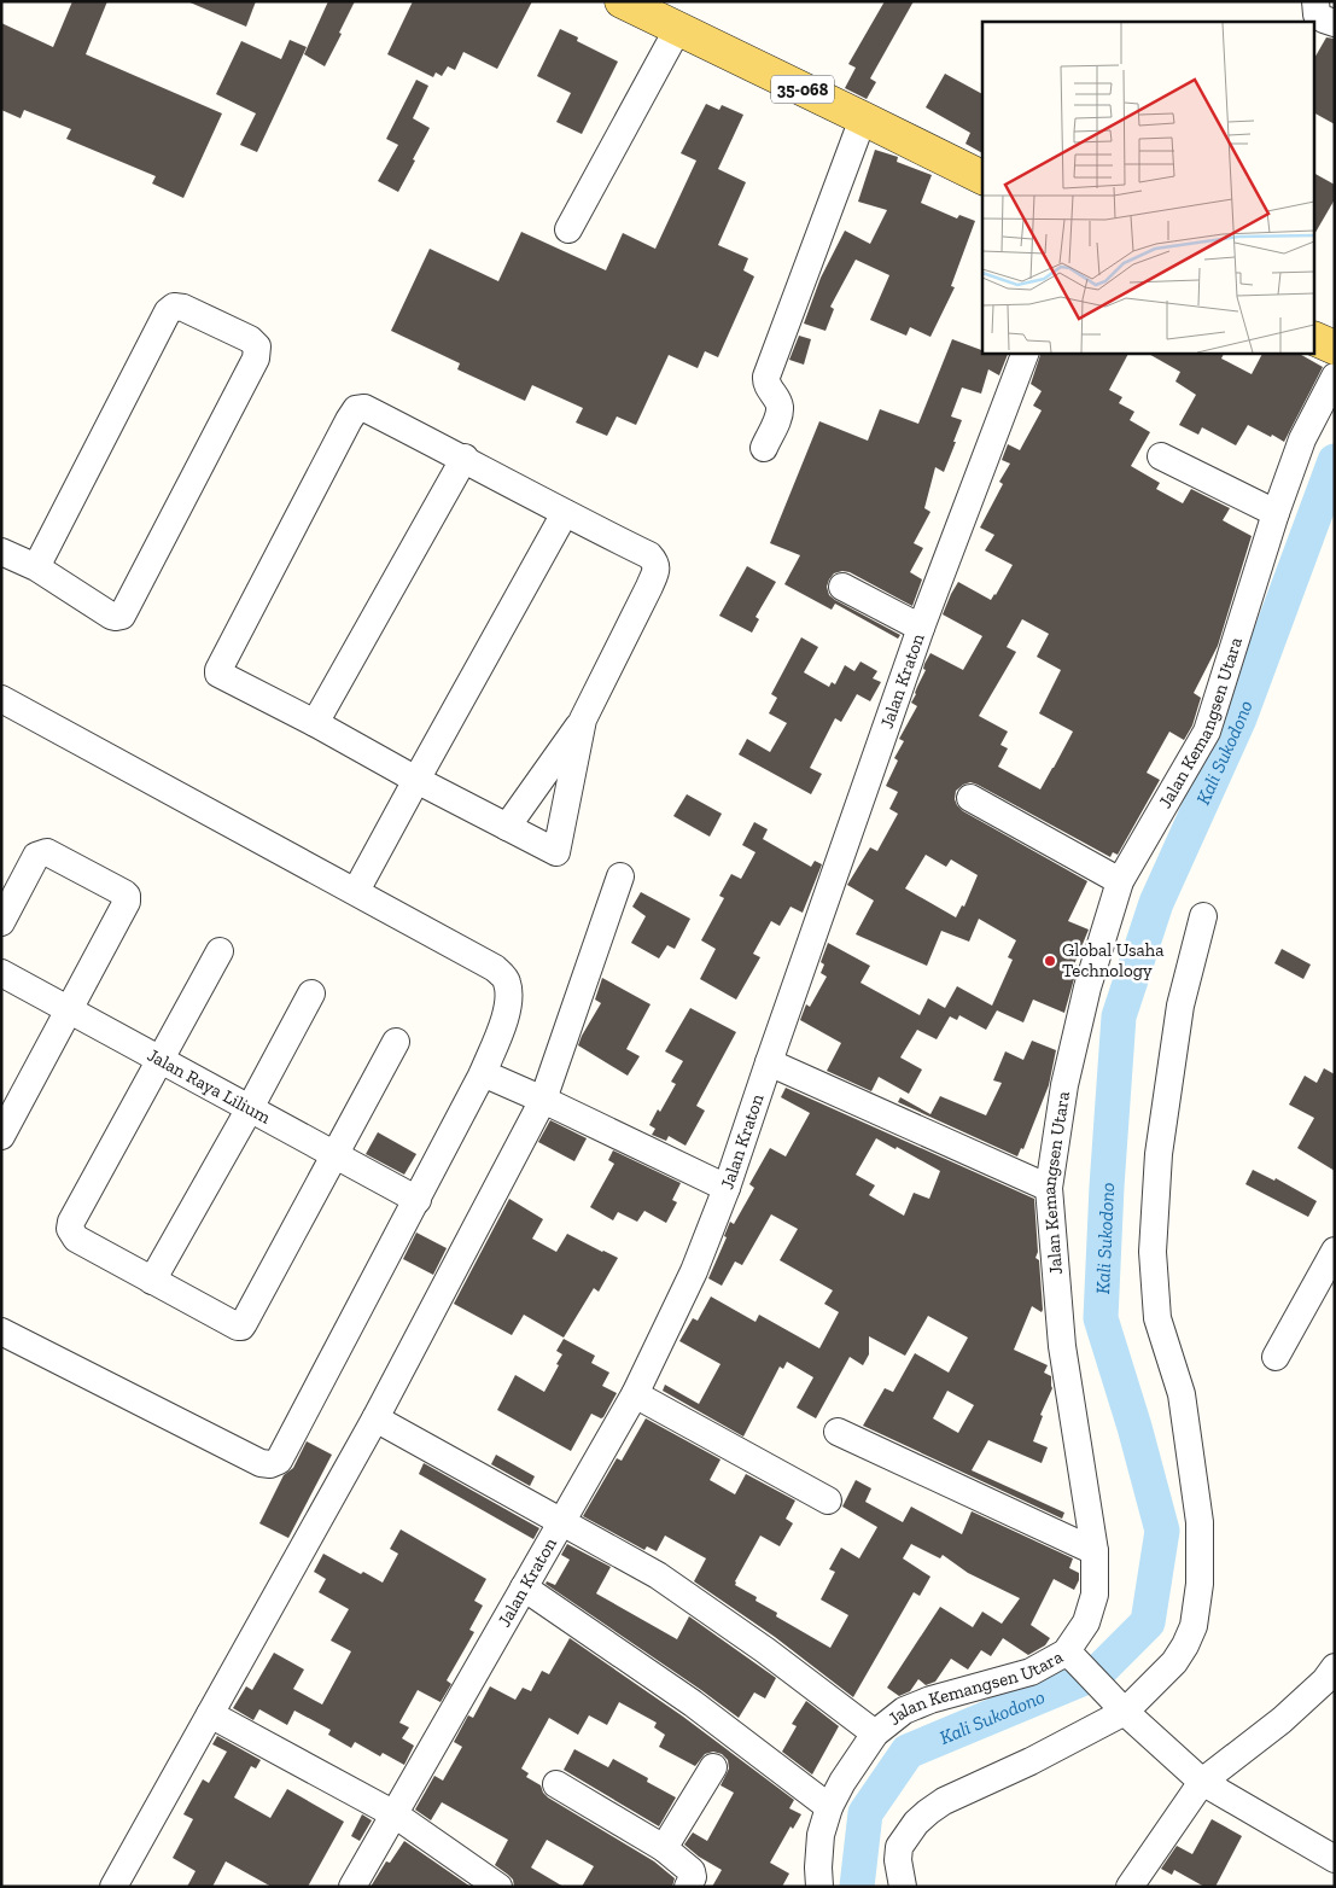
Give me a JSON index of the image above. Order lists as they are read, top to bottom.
{
  "streets": {
    "main road": ["35-068"],
    "street": ["Jalan Kraton", "Jalan Kemangsen Utara", "Jalan Raya Lilium"]
  },
  "water": ["Kali Sukodono"],
  "places": ["Global Usaha Technology"]
}
